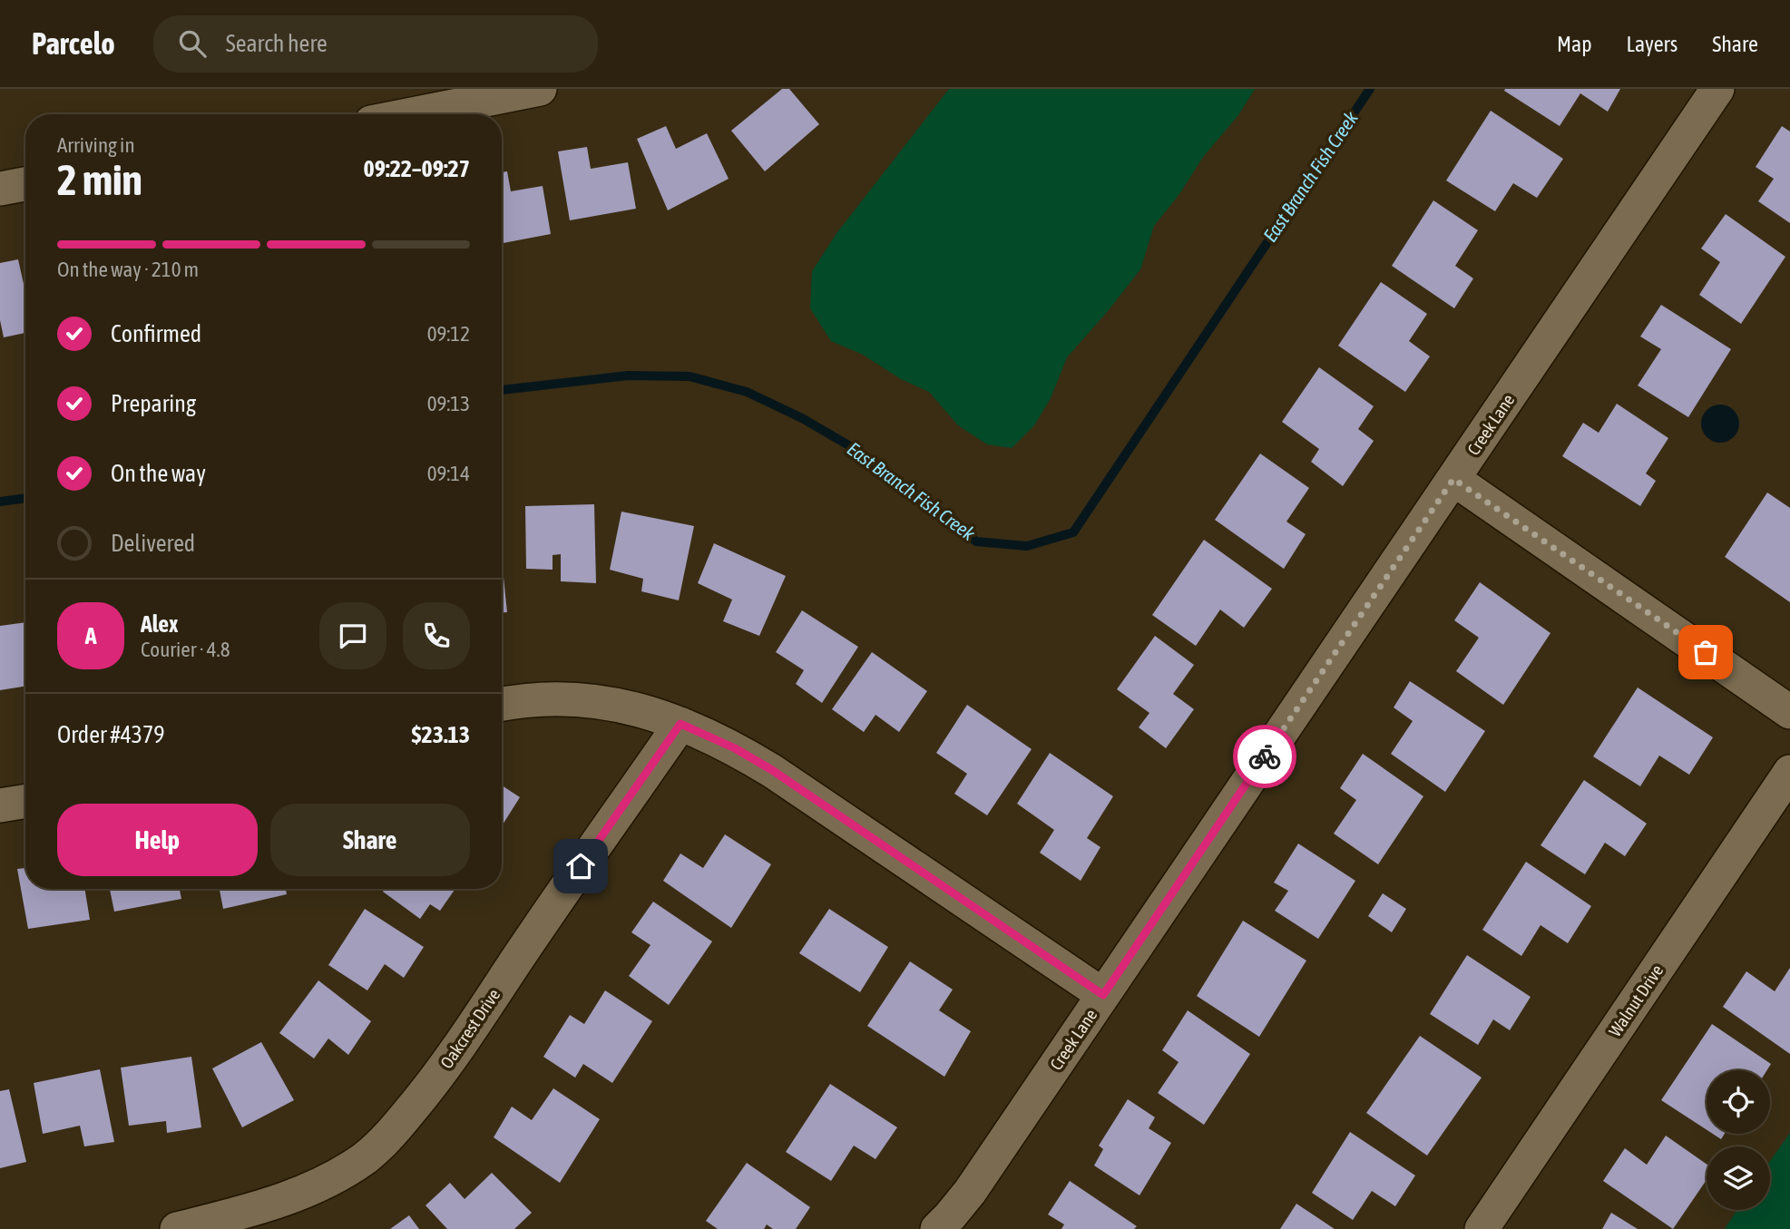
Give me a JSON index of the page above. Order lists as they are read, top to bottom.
{
  "streets": {
    "street": ["Creek Lane", "Walnut Drive", "Oakcrest Drive"]
  },
  "water": ["East Branch Fish Creek"],
  "page": {
    "header": "Parcelo",
    "search": "Search here",
    "nav": ["Map", "Layers", "Share"],
    "heading": ["2 min", "Arriving in", "09:22–09:27"],
    "panel": [
      "Alex",
      "Courier · 4.8",
      "Order #4379",
      "$23.13"
    ],
    "bar": "On the way · 210 m",
    "list": [
      ["Confirmed", "09:12"],
      ["Preparing", "09:13"],
      ["On the way", "09:14"],
      "Delivered"
    ],
    "round": "A",
    "buttons": ["Help", "Share"]
  }
}
